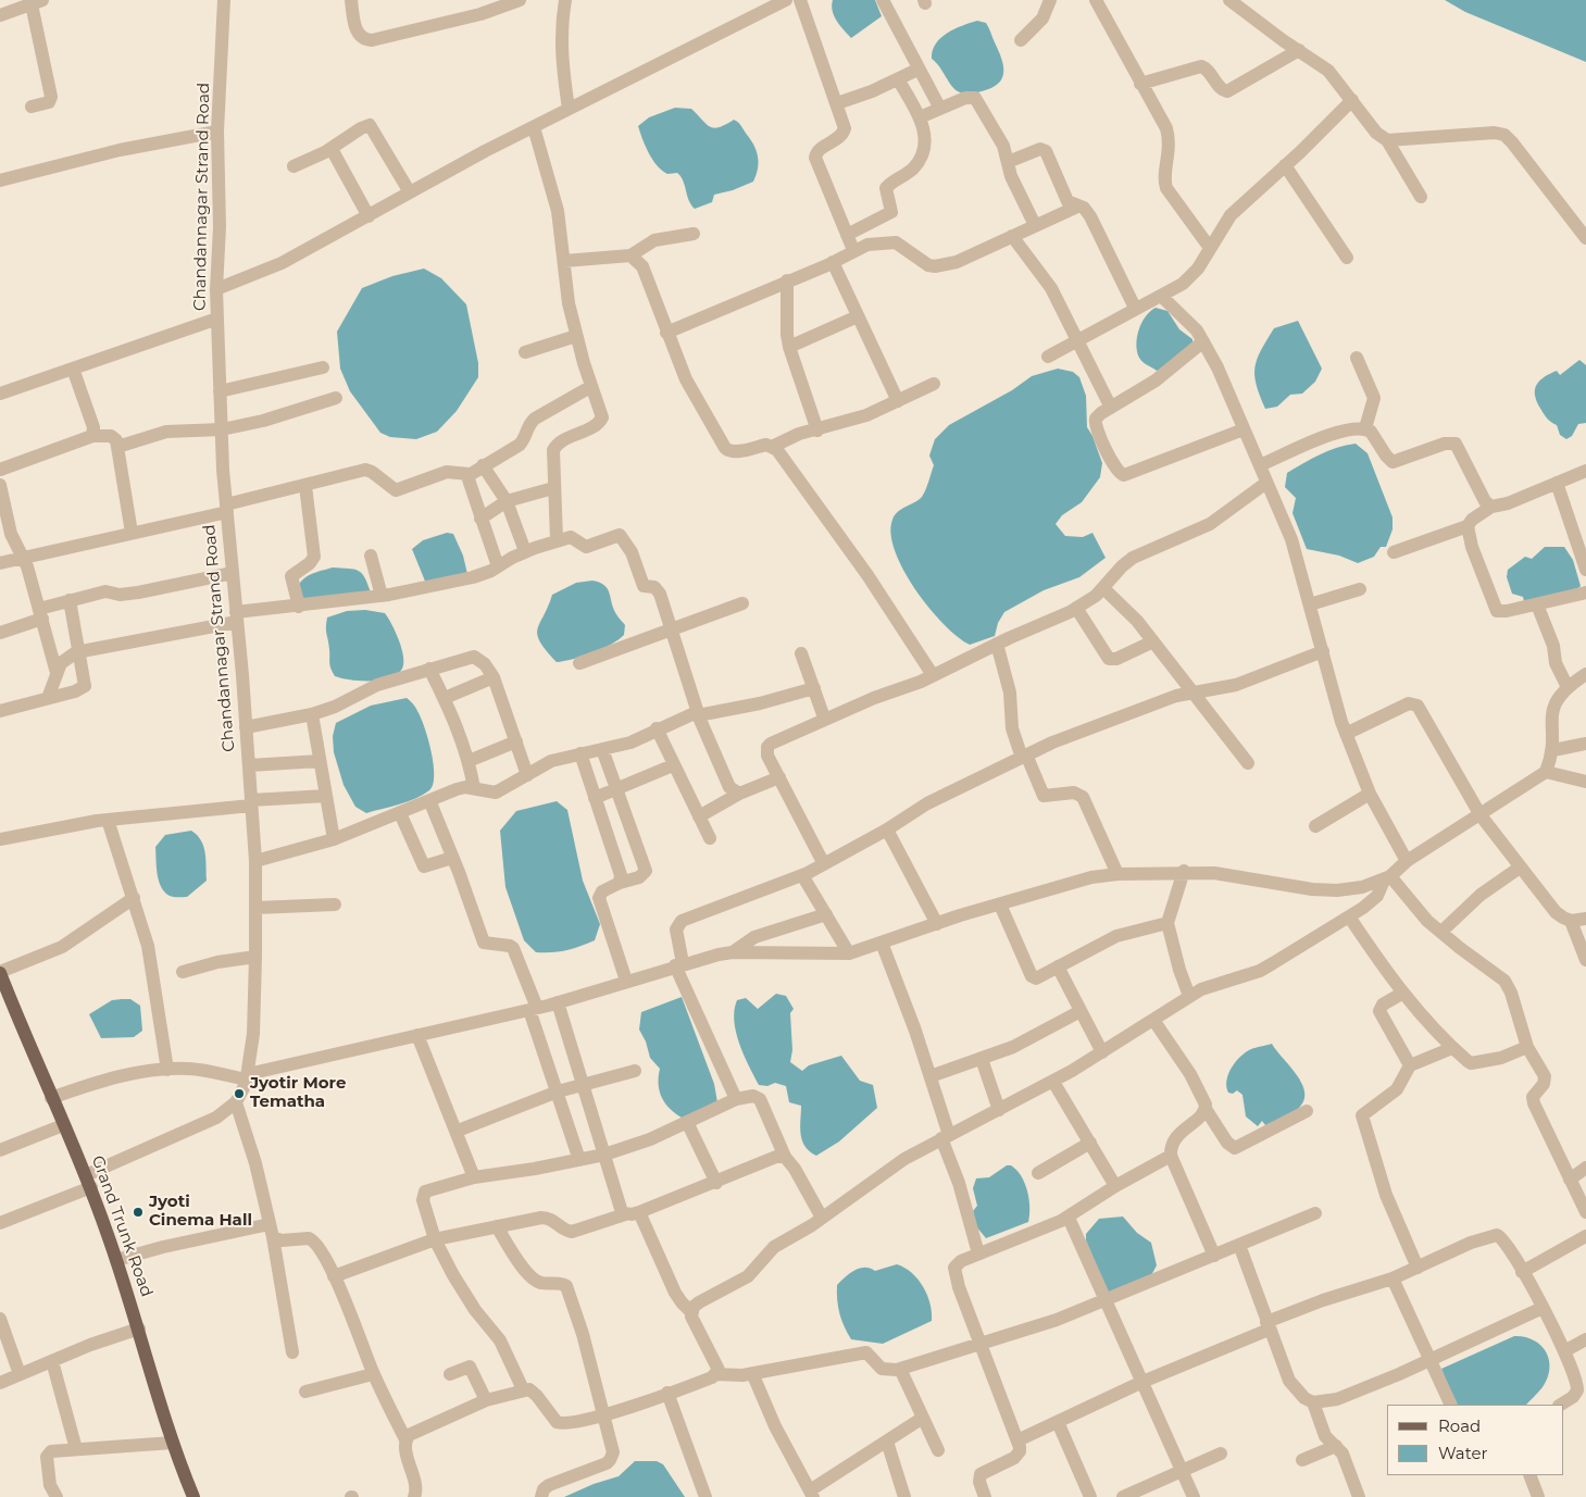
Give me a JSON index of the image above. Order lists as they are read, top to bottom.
{
  "streets": {
    "main road": ["Grand Trunk Road"],
    "street": ["Chandannagar Strand Road"]
  },
  "crossings": [
    ["Chandannagar Strand Road", "Grand Trunk Road"]
  ],
  "places": ["Jyotir More Tematha", "Jyoti Cinema Hall"],
  "legend": ["Road", "Water"]
}
